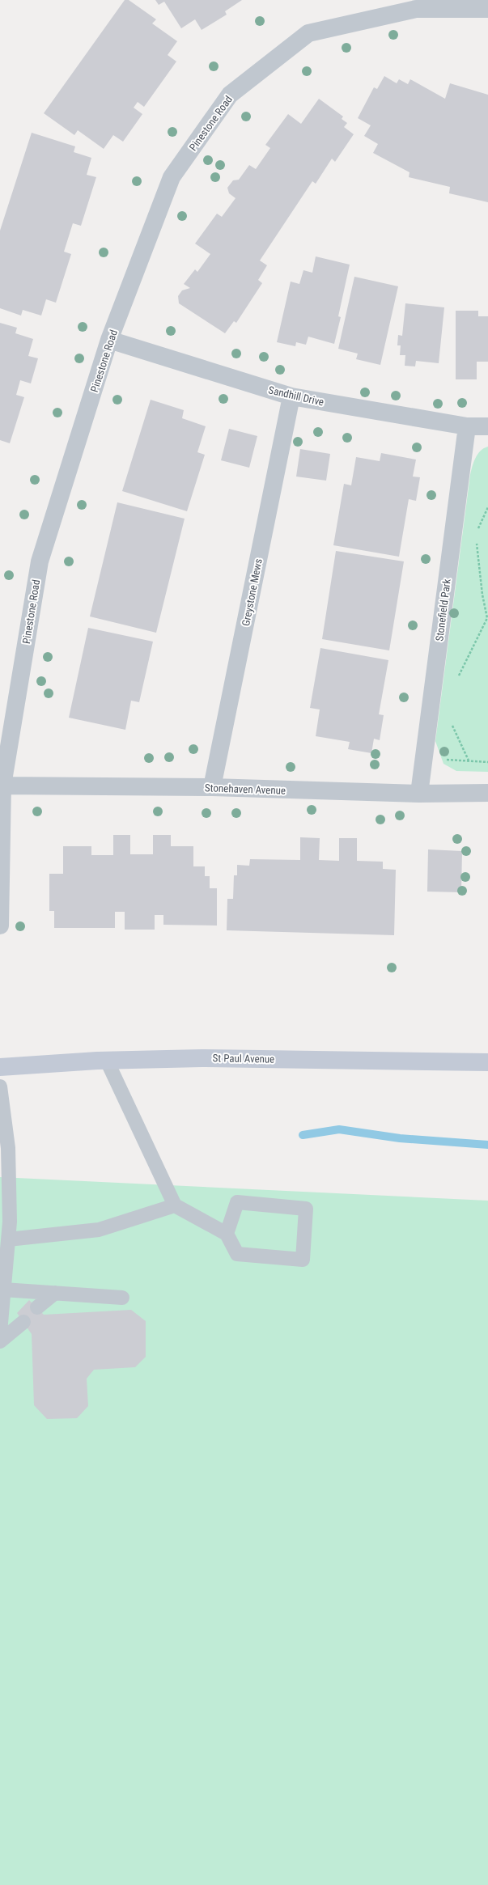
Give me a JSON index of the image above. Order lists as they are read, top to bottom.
{
  "streets": {
    "main road": ["St Paul Avenue"],
    "street": [
      "Pinestone Road",
      "Sandhill Drive",
      "Greystone Mews",
      "Stonefield Park",
      "Stonehaven Avenue"
    ]
  },
  "crossings": [
    ["Pinestone Road", "Sandhill Drive"],
    ["Pinestone Road", "Stonehaven Avenue"],
    ["Sandhill Drive", "Greystone Mews"],
    ["Sandhill Drive", "Stonefield Park"],
    ["Greystone Mews", "Stonehaven Avenue"],
    ["Stonefield Park", "Stonehaven Avenue"]
  ]
}
